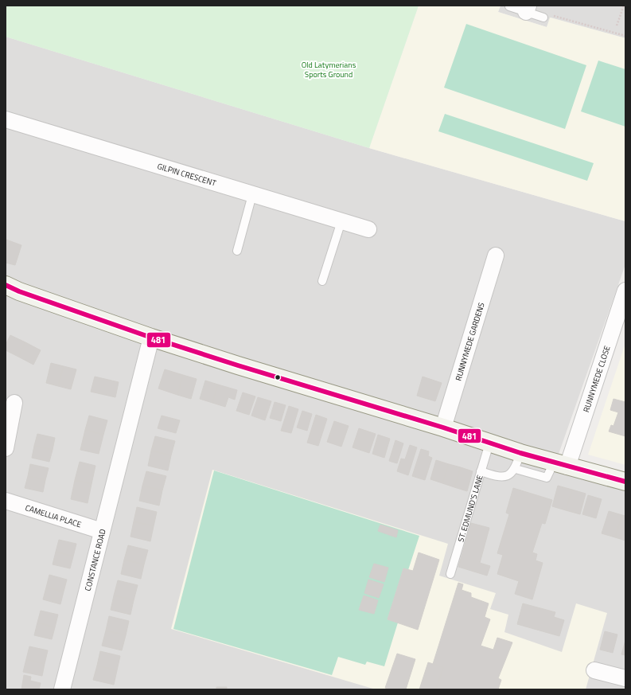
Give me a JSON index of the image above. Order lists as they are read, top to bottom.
{
  "streets": {
    "street": [
      "GILPIN CRESCENT",
      "RUNNYMEDE GARDENS",
      "RUNNYMEDE CLOSE",
      "CAMELLIA PLACE",
      "CONSTANCE ROAD"
    ],
    "lane": ["ST. EDMUND'S LANE"]
  },
  "crossings": [
    ["CAMELLIA PLACE", "CONSTANCE ROAD"]
  ],
  "parks": ["Old Latymerians Sports Ground"],
  "lines": ["transit line 481"]
}
